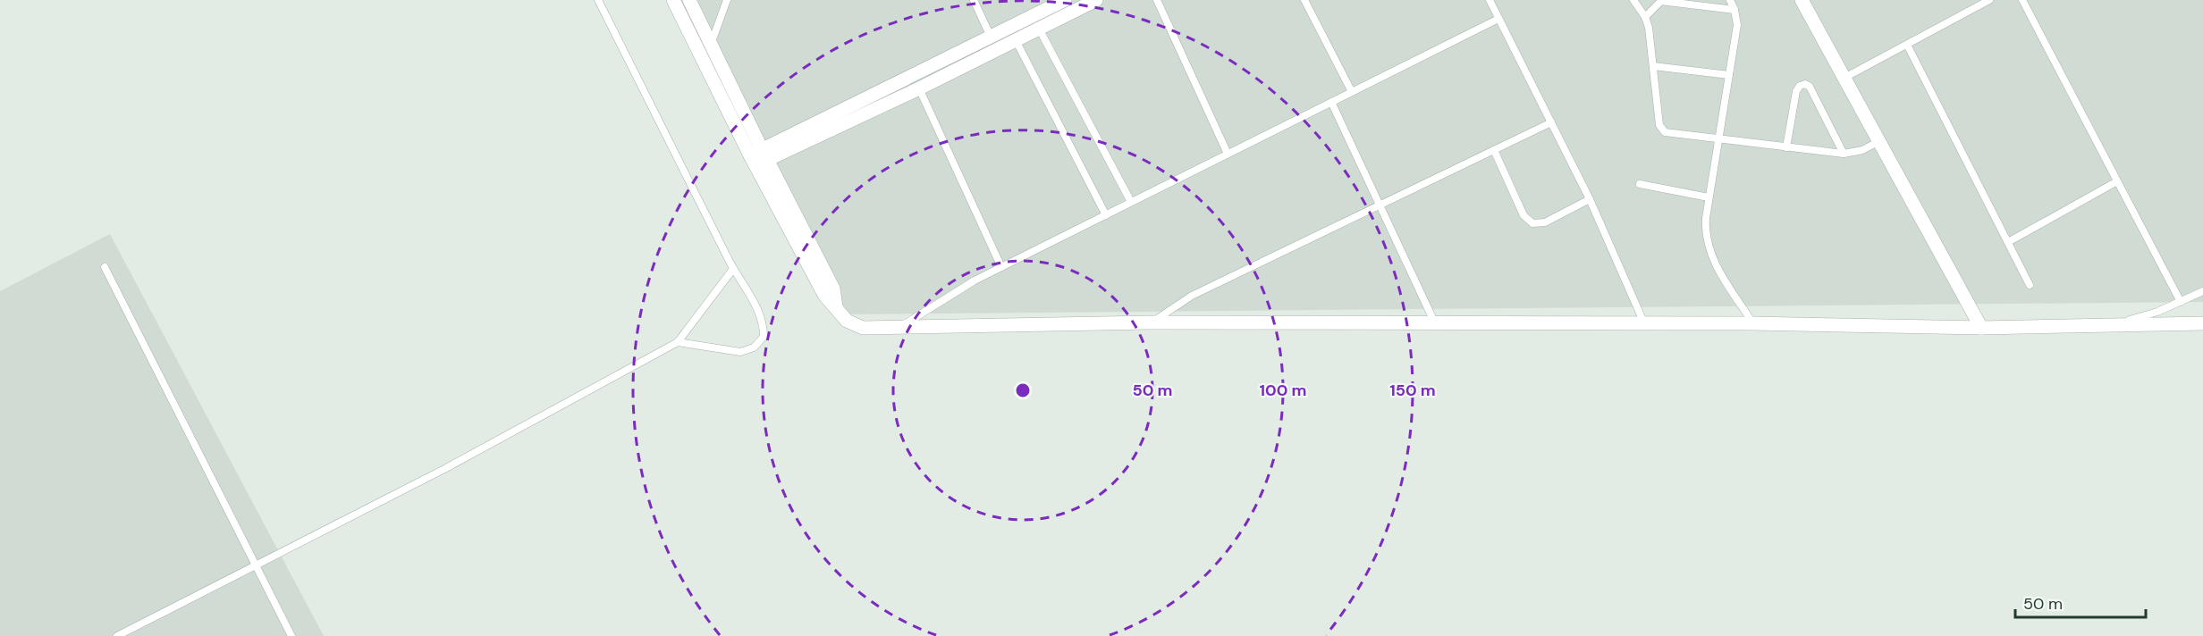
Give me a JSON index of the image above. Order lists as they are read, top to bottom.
{
  "scale_bar": "50 m",
  "rings": ["50 m", "100 m", "150 m"]
}
